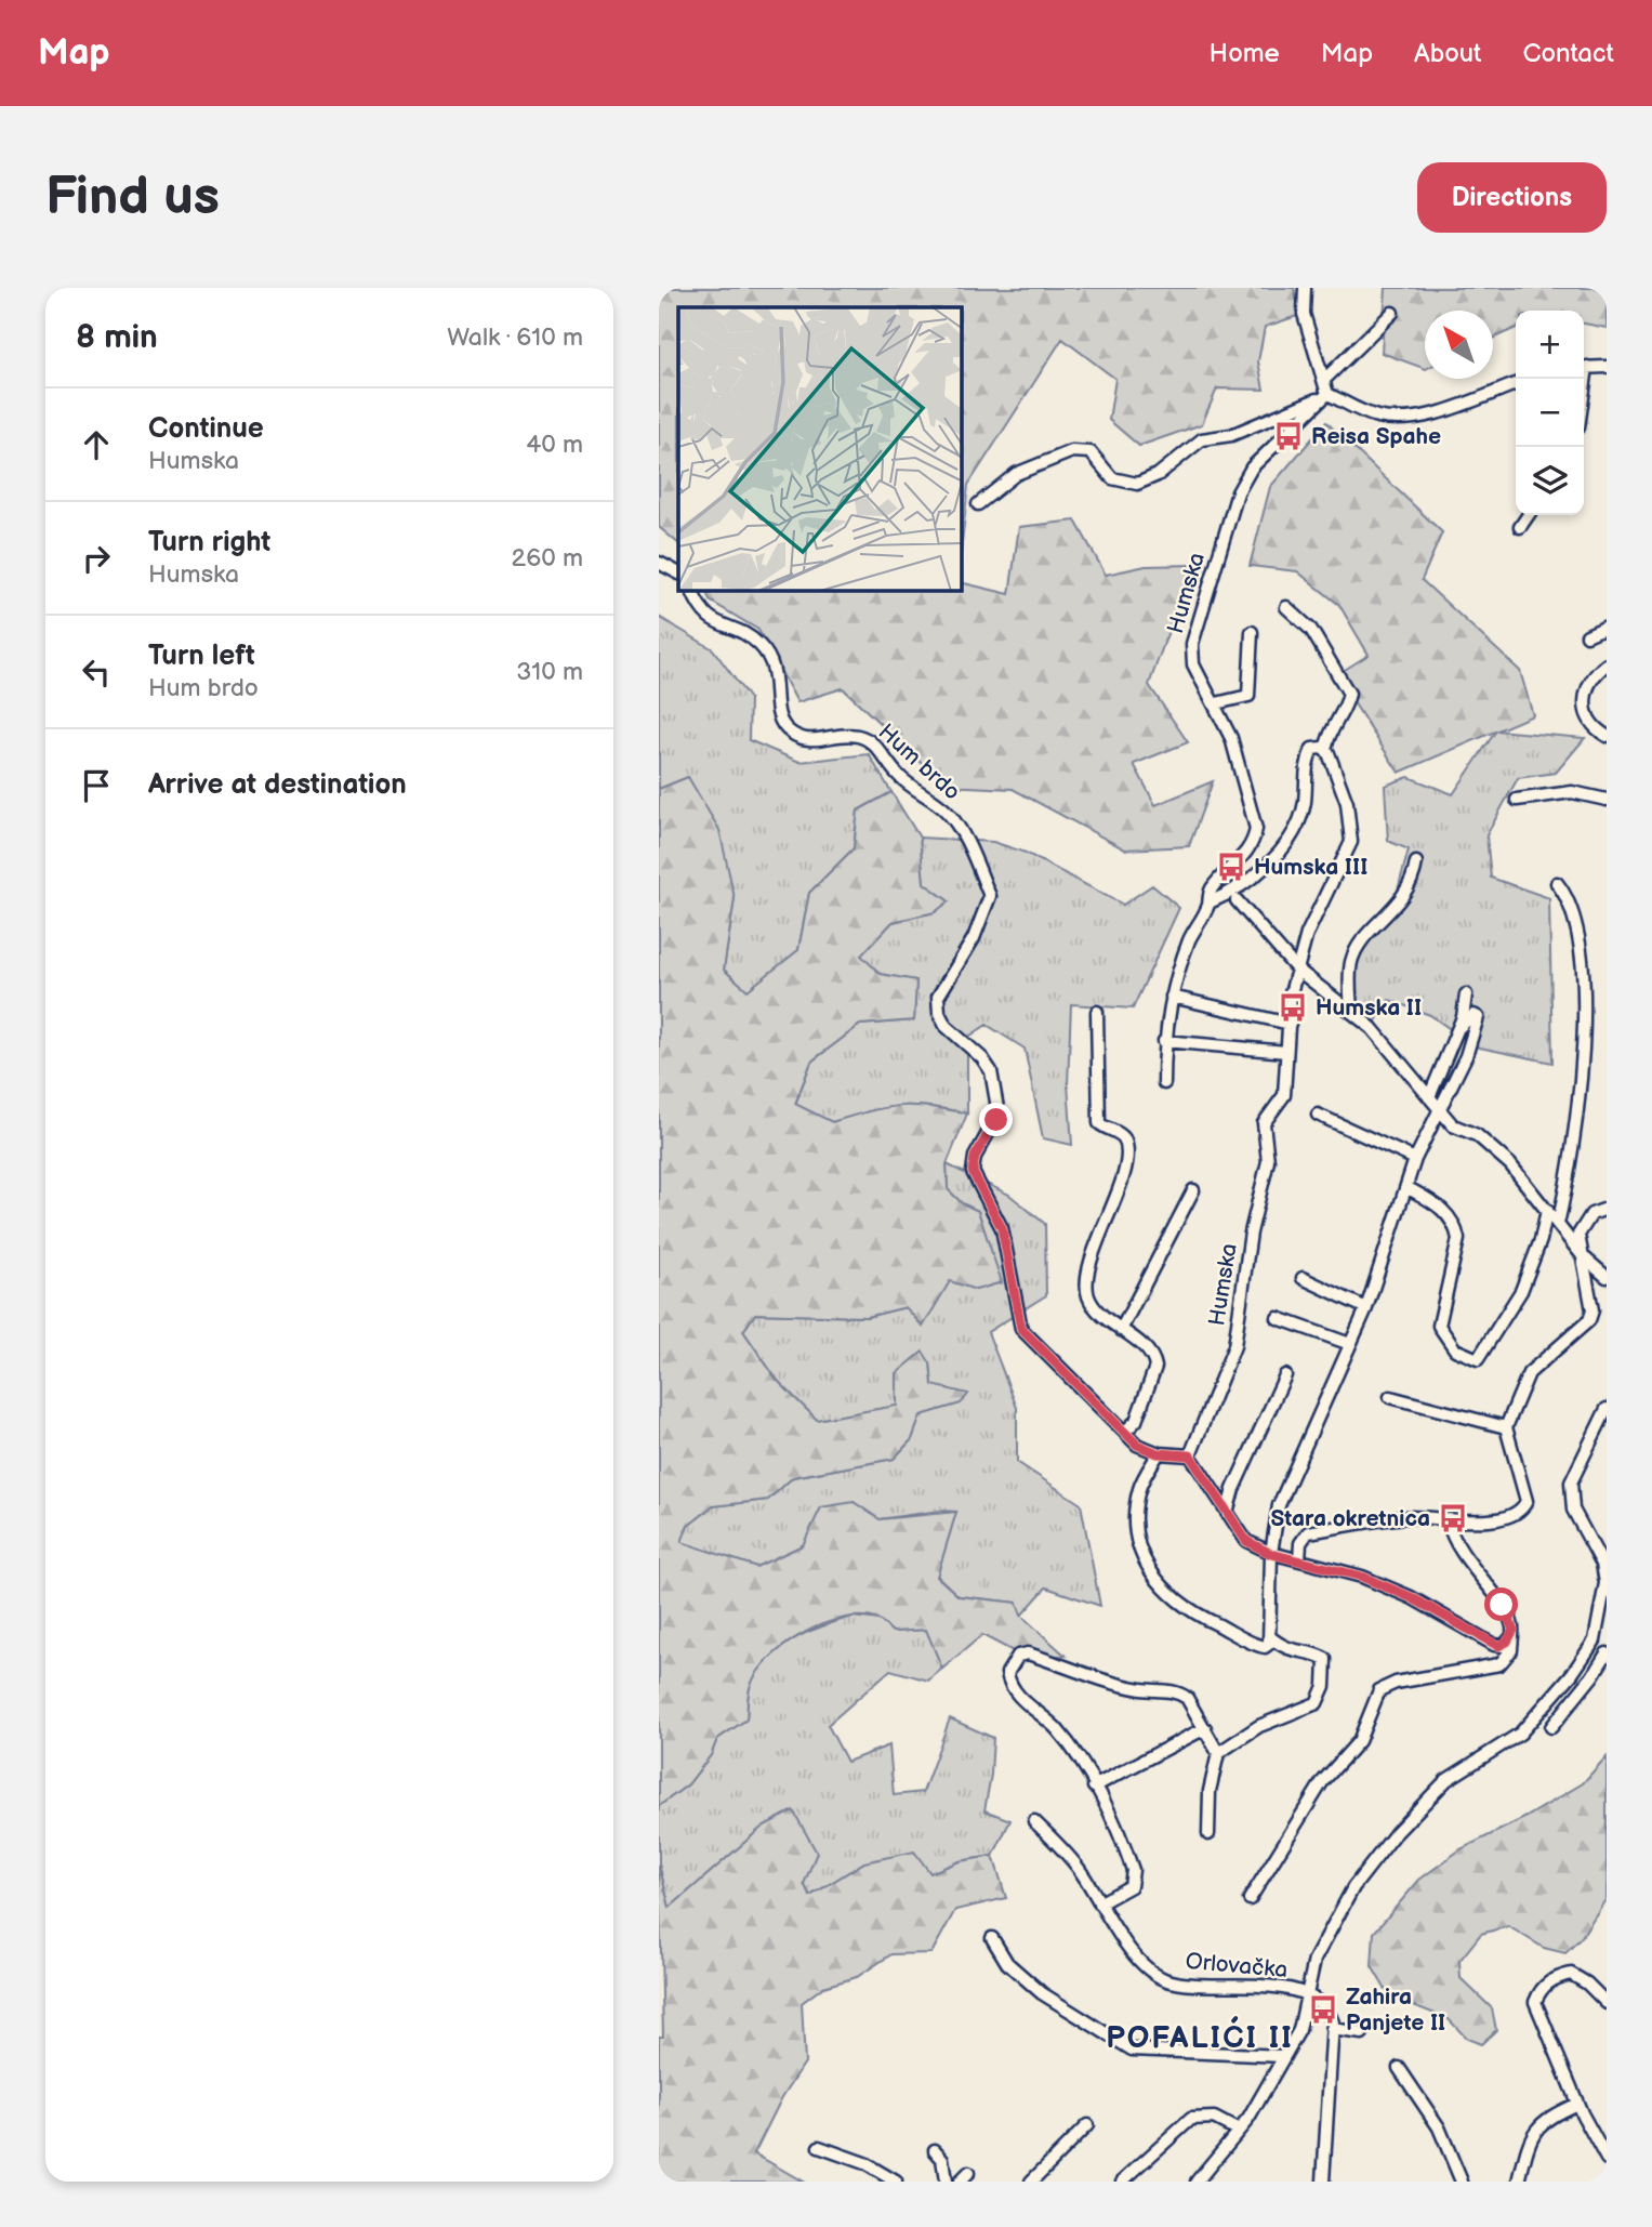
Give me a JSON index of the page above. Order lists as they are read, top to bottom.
{
  "streets": {
    "street": ["Humska", "Hum brdo", "Orlovačka"]
  },
  "crossings": [
    ["Humska", "Hum brdo"]
  ],
  "districts": ["POFALIĆI II"],
  "places": {
    "bus stop": [
      "Reisa Spahe",
      "Humska III",
      "Humska II",
      "Stara okretnica",
      "Zahira Panjete II"
    ]
  },
  "north": "top left",
  "page": {
    "header": "Map",
    "nav": [
      "Home",
      "Map",
      "About",
      "Contact"
    ],
    "buttons": "Directions",
    "title": "Find us",
    "heading": ["8 min", "Walk · 610 m"],
    "map_buttons": ["+", "−"],
    "list": [
      ["Continue", "Humska", "40 m"],
      ["Turn right", "Humska", "260 m"],
      ["Turn left", "Hum brdo", "310 m"],
      "Arrive at destination"
    ]
  }
}
